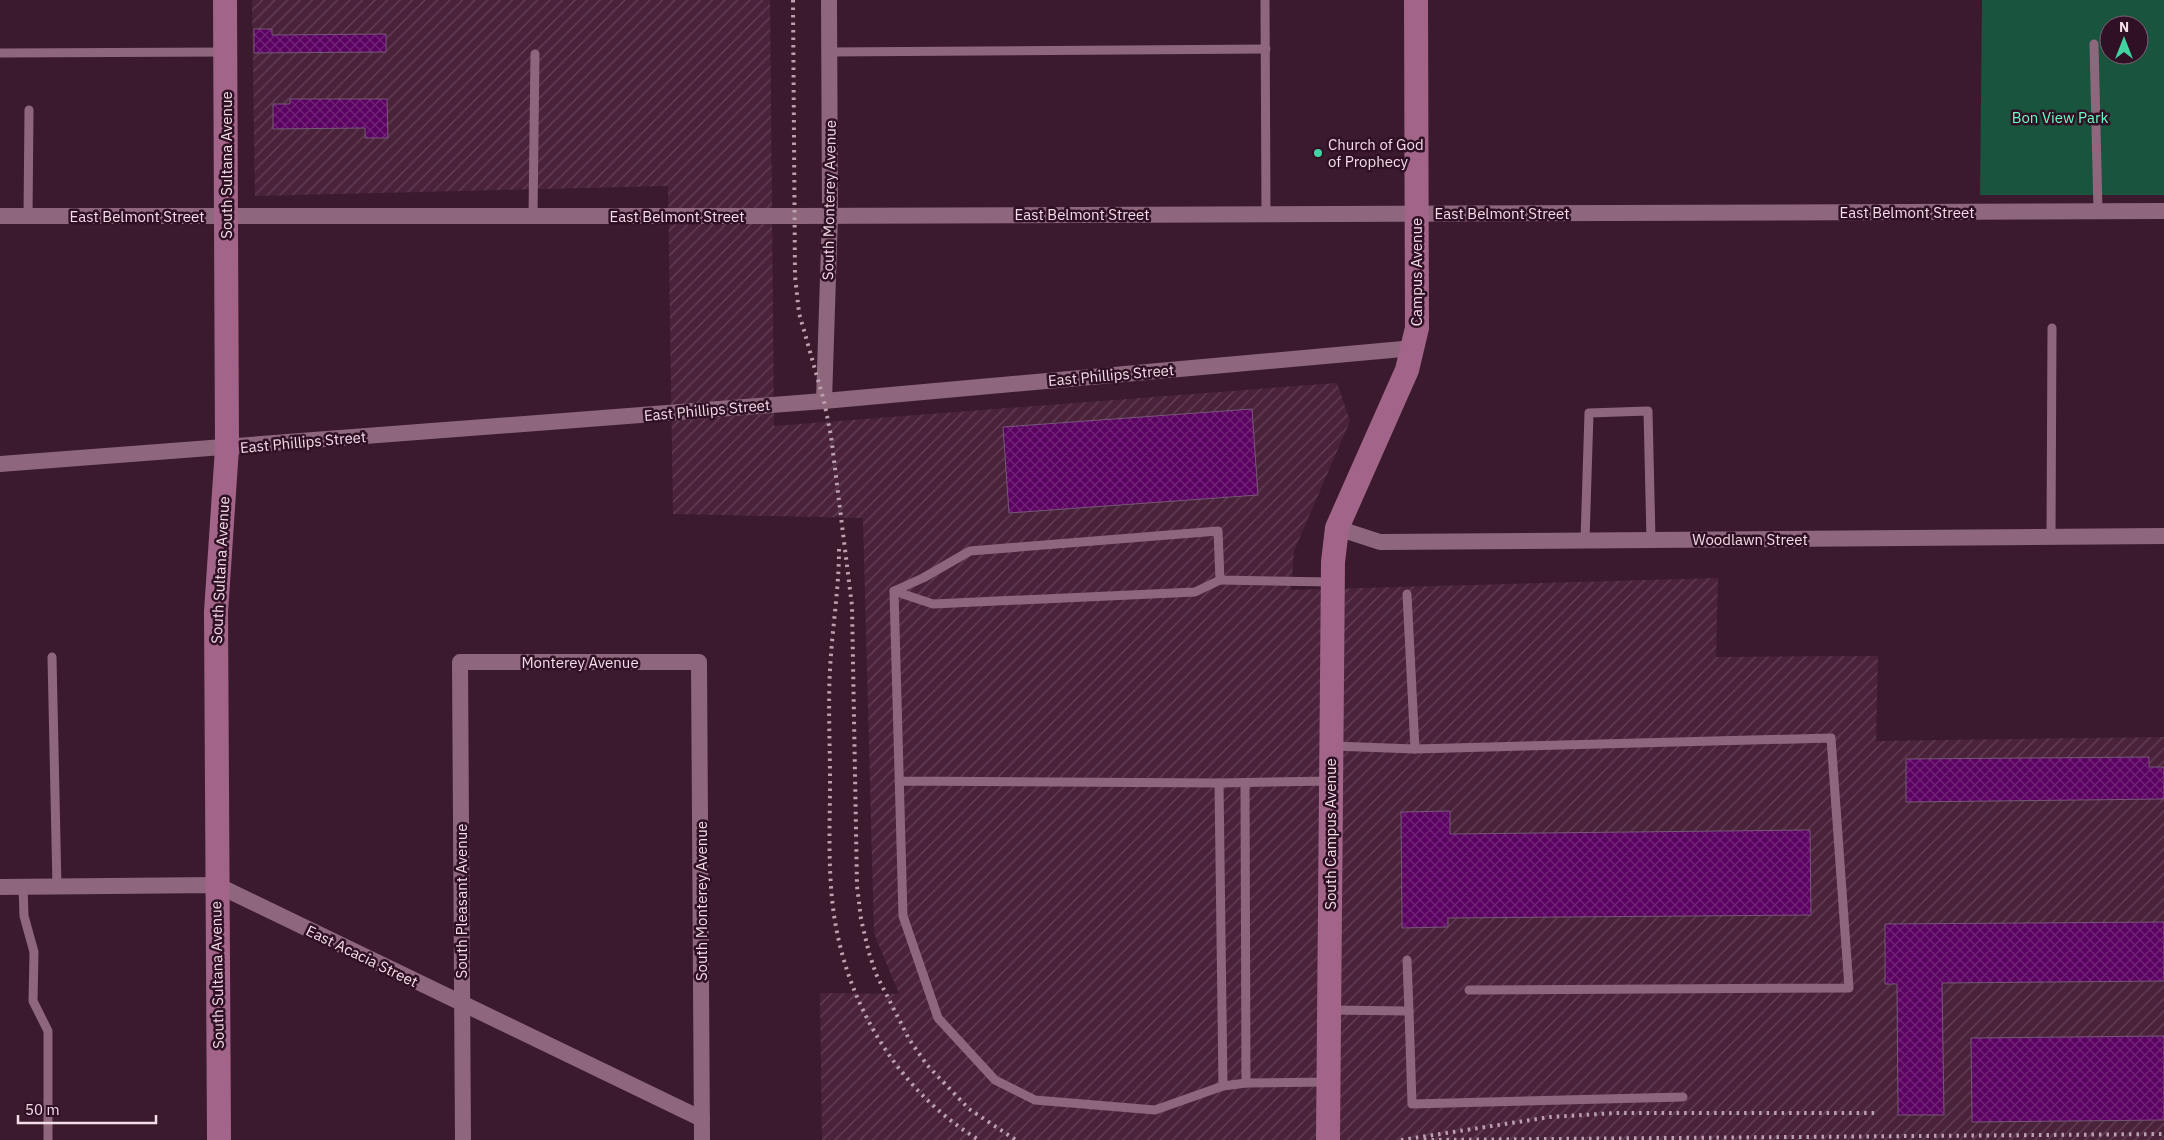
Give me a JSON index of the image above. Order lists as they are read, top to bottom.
{
  "streets": {
    "street": [
      "South Sultana Avenue",
      "South Monterey Avenue",
      "East Belmont Street",
      "Campus Avenue",
      "East Phillips Street",
      "Woodlawn Street",
      "Monterey Avenue",
      "South Campus Avenue",
      "South Pleasant Avenue",
      "East Acacia Street"
    ]
  },
  "crossings": [
    ["South Sultana Avenue", "East Belmont Street"],
    ["South Sultana Avenue", "East Phillips Street"],
    ["South Sultana Avenue", "East Acacia Street"],
    ["South Monterey Avenue", "East Belmont Street"],
    ["South Monterey Avenue", "East Phillips Street"],
    ["South Monterey Avenue", "Monterey Avenue"],
    ["South Monterey Avenue", "East Acacia Street"],
    ["East Belmont Street", "Campus Avenue"],
    ["Campus Avenue", "East Phillips Street"],
    ["Campus Avenue", "Woodlawn Street"],
    ["Campus Avenue", "South Campus Avenue"],
    ["Woodlawn Street", "South Campus Avenue"],
    ["Monterey Avenue", "South Pleasant Avenue"],
    ["South Pleasant Avenue", "East Acacia Street"]
  ],
  "parks": ["Bon View Park"],
  "places": ["Church of God of Prophecy"],
  "scale_bar": "50 m",
  "north": "top"
}
